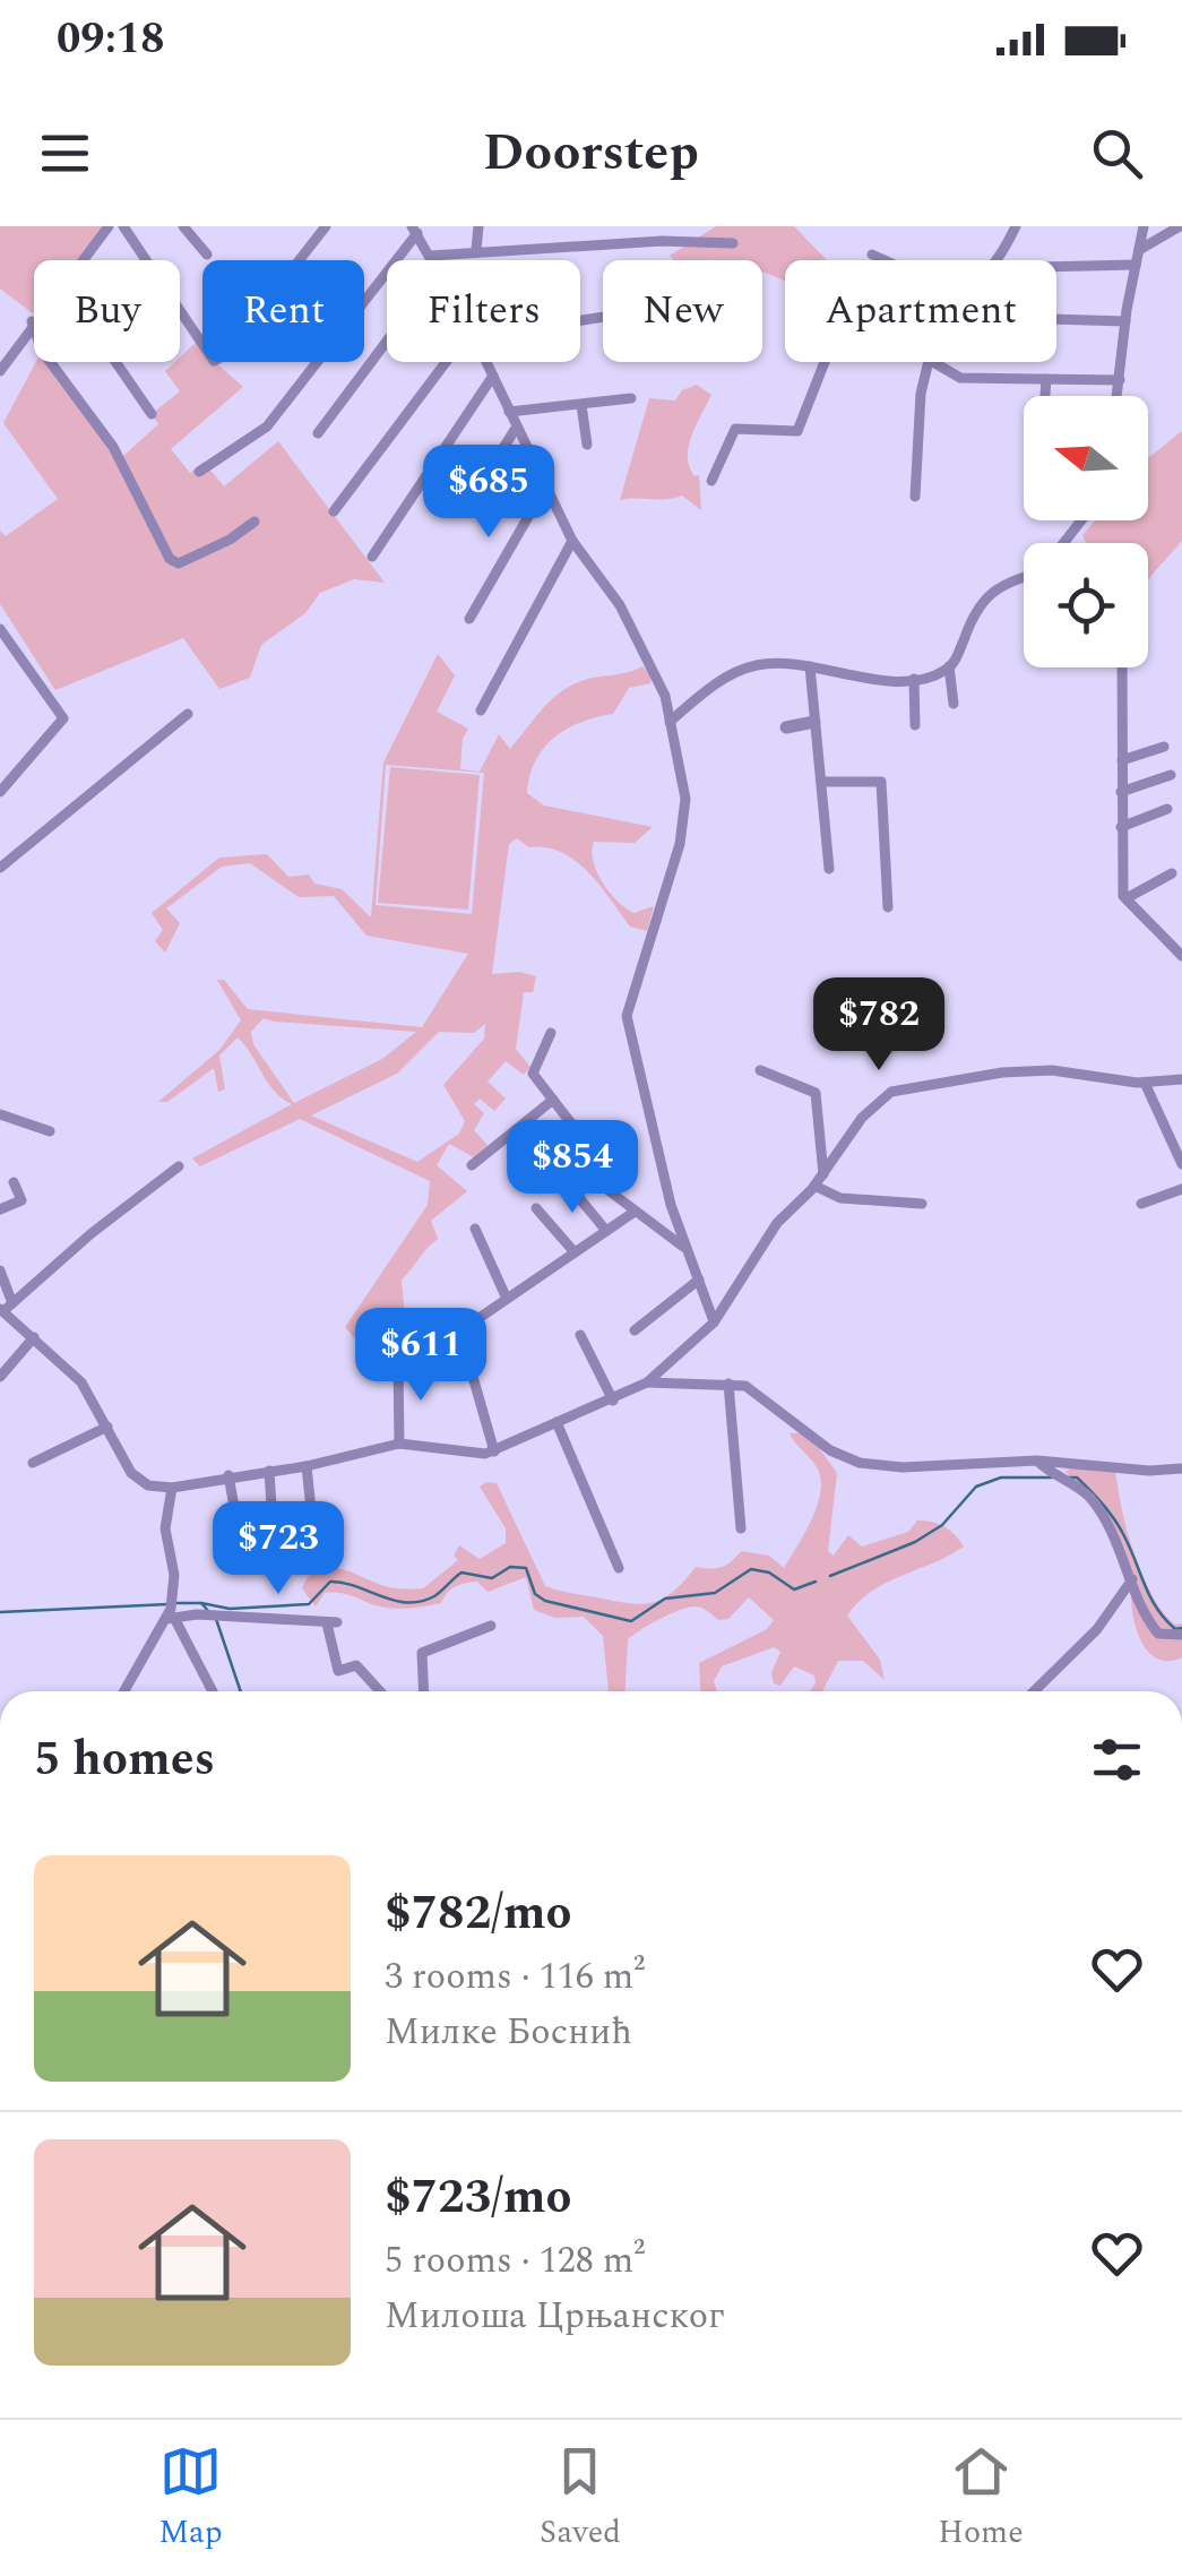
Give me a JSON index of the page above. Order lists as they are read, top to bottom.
{
  "north": "left",
  "page": {
    "status": "09:18",
    "header": "Doorstep",
    "chip": [
      "Buy",
      "Rent",
      "Filters",
      "New",
      "Apartment"
    ],
    "price": [
      "$685",
      "$782",
      "$854",
      "$611",
      "$723"
    ],
    "heading": "5 homes",
    "list": [
      {
        "name": "$782/mo",
        "note": "3 rooms · 116 m² · Милке Боснић"
      },
      {
        "name": "$723/mo",
        "note": "5 rooms · 128 m² · Милоша Црњанског"
      }
    ],
    "tabs": ["Map", "Saved", "Home"]
  }
}
